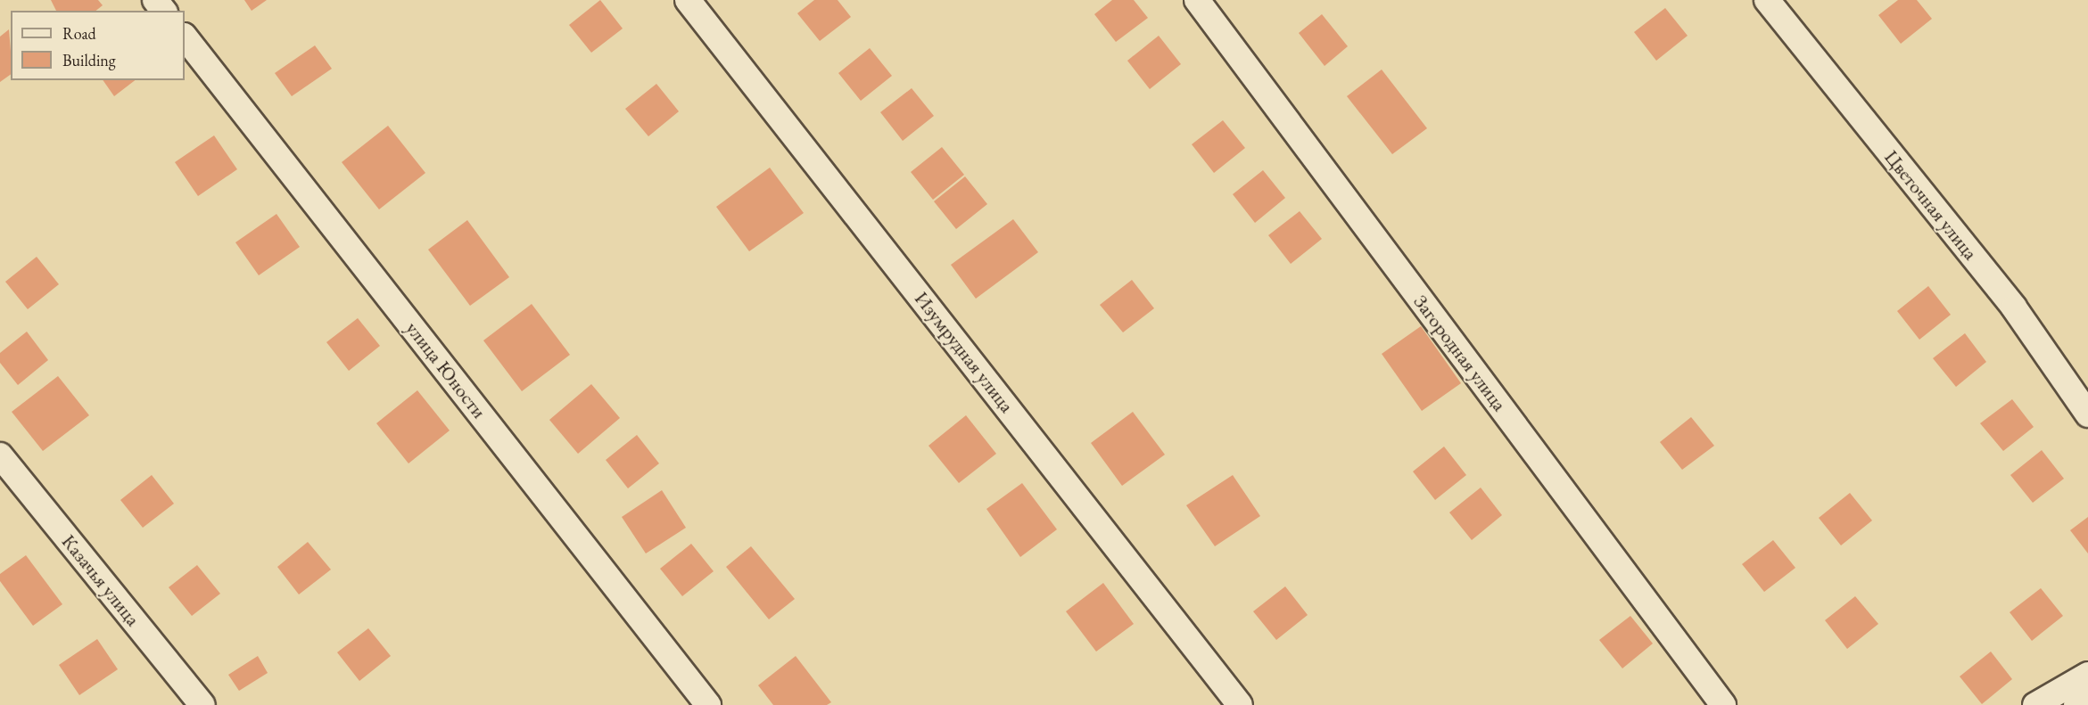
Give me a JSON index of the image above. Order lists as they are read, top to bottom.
{
  "streets": {
    "street": [
      "Цветочная улица",
      "Изумрудная улица",
      "Загородная улица",
      "улица Юности",
      "Казачья улица"
    ]
  },
  "legend": ["Road", "Building"]
}
